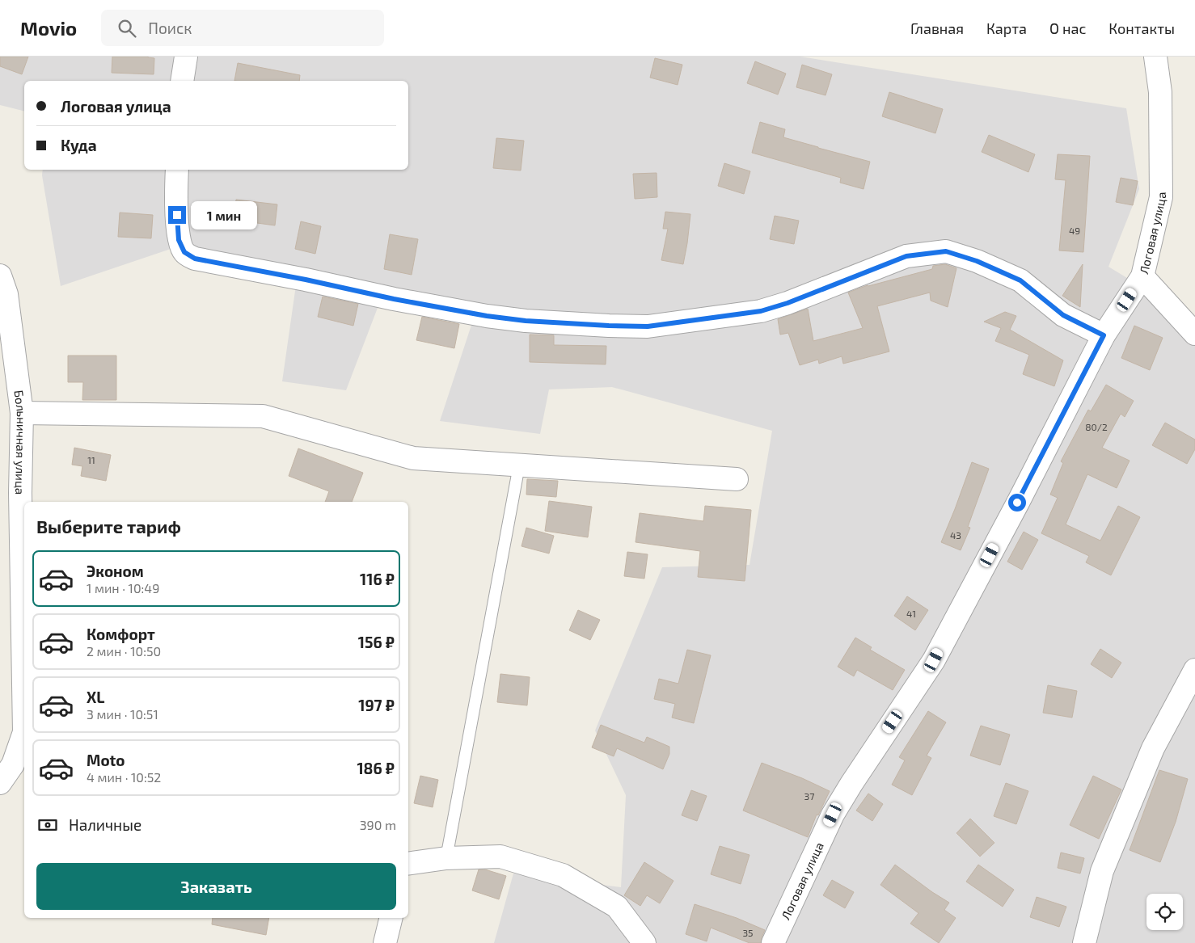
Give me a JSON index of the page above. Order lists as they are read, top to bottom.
{
  "streets": {
    "street": ["Логовая улица", "Больничная улица"]
  },
  "house_numbers": [
    "49",
    "80/2",
    "11",
    "43",
    "41",
    "37",
    "35"
  ],
  "page": {
    "header": "Movio",
    "search": "Поиск",
    "nav": [
      "Главная",
      "Карта",
      "О нас",
      "Контакты"
    ],
    "banner": ["Логовая улица", "Куда"],
    "bubble": "1 мин",
    "heading": "Выберите тариф",
    "list": [
      {
        "name": "Эконом",
        "note": "1 мин · 10:49",
        "value": "116 ₽"
      },
      {
        "name": "Комфорт",
        "note": "2 мин · 10:50",
        "value": "156 ₽"
      },
      {
        "name": "XL",
        "note": "3 мин · 10:51",
        "value": "197 ₽"
      },
      {
        "name": "Moto",
        "note": "4 мин · 10:52",
        "value": "186 ₽"
      }
    ],
    "pay": ["Наличные", "390 m"],
    "buttons": "Заказать"
  }
}
